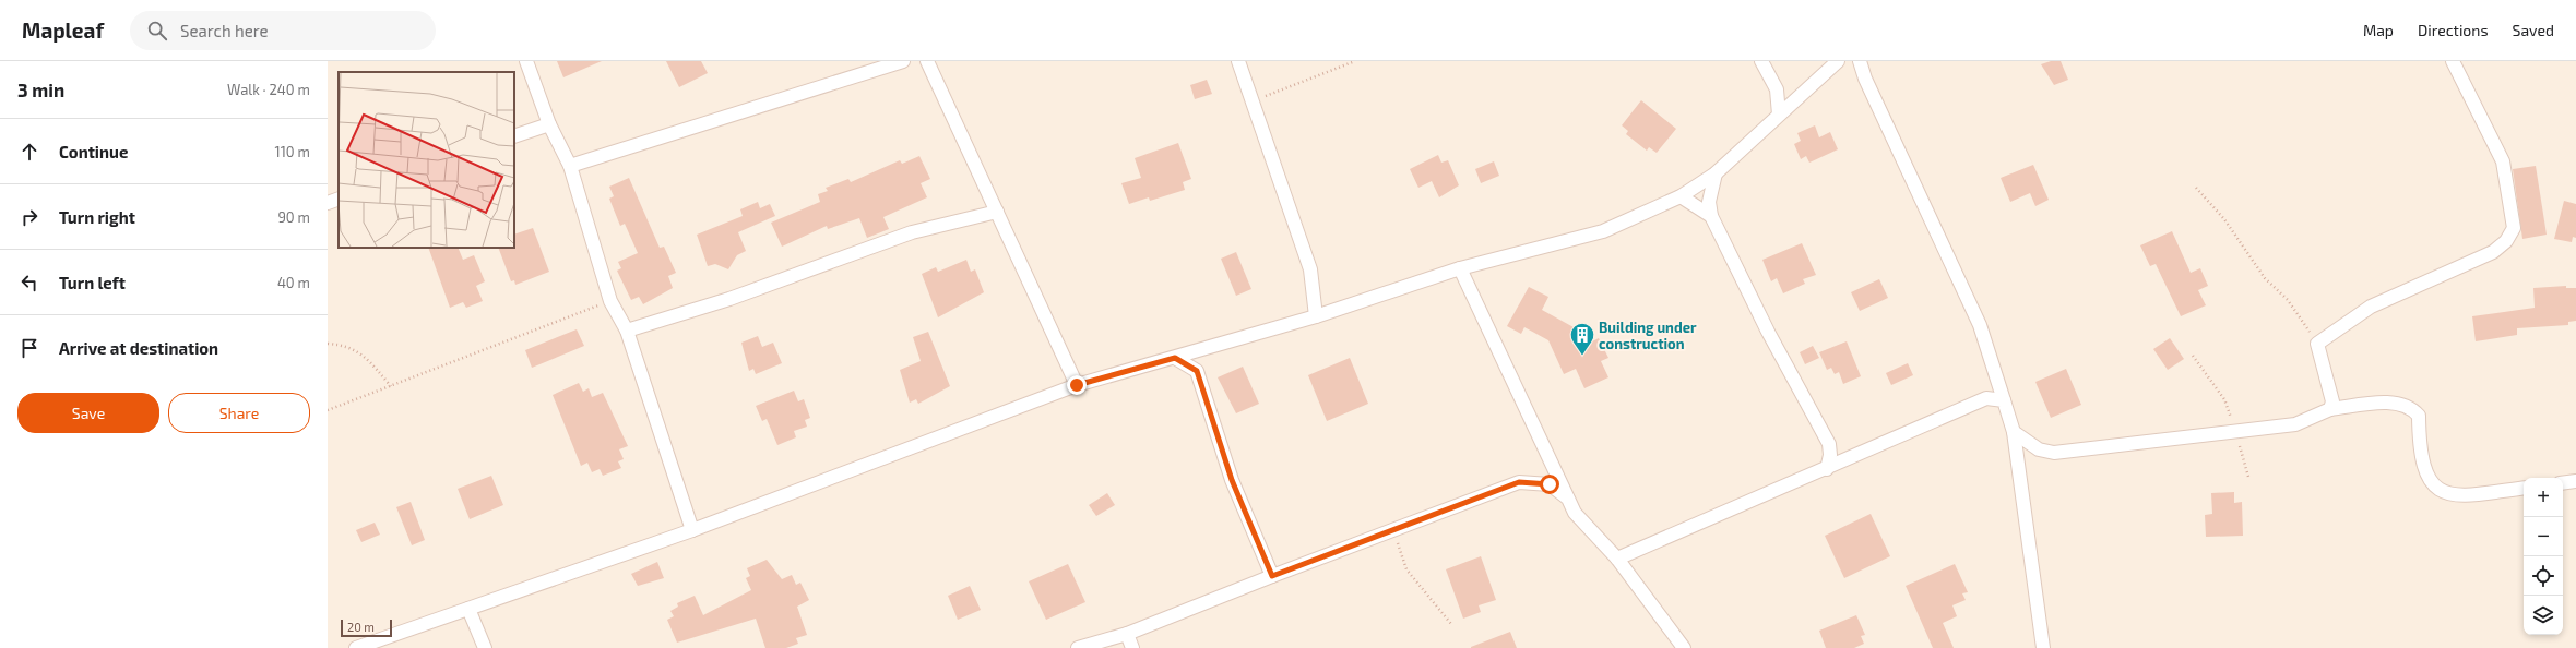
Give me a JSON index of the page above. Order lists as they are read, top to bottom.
{
  "places": {
    "building": ["Building under construction"]
  },
  "scale_bar": "20 m",
  "page": {
    "header": "Mapleaf",
    "search": "Search here",
    "nav": ["Map", "Directions", "Saved"],
    "heading": ["3 min", "Walk · 240 m"],
    "list": [
      ["Continue", "110 m"],
      ["Turn right", "90 m"],
      ["Turn left", "40 m"],
      "Arrive at destination"
    ],
    "buttons": ["Save", "Share"],
    "map_buttons": ["+", "−"],
    "scale": "20 m"
  }
}
